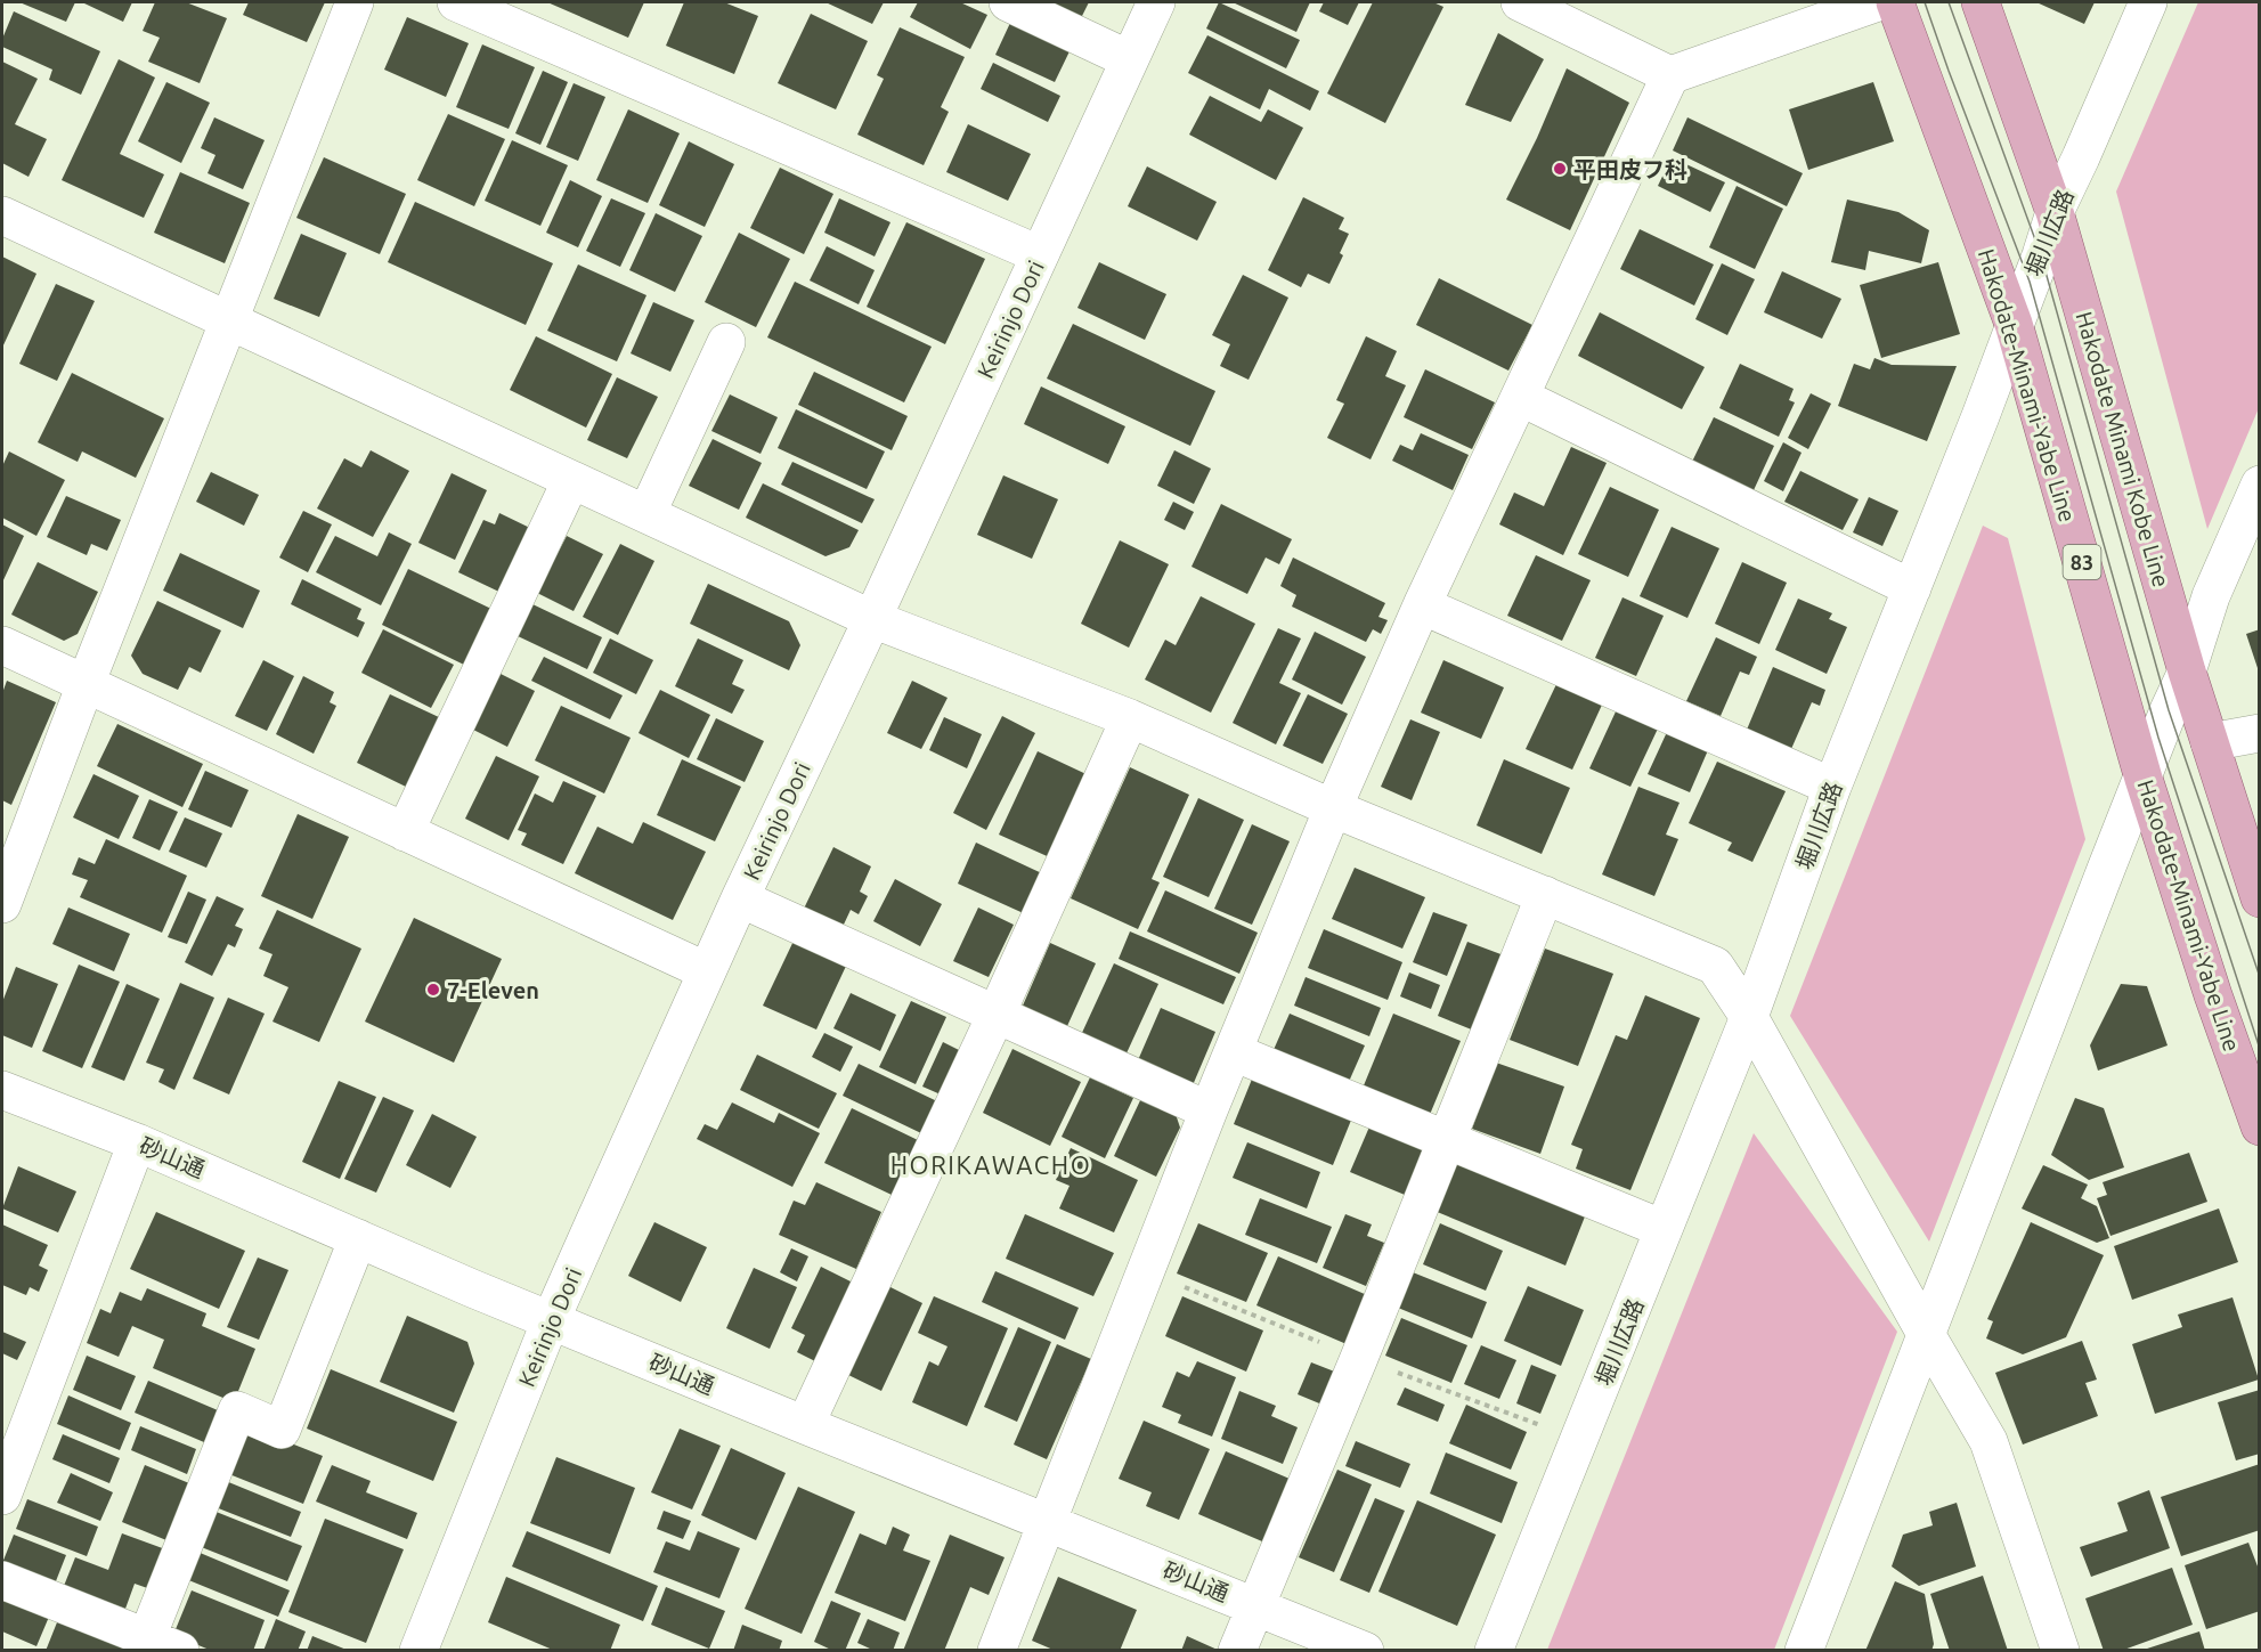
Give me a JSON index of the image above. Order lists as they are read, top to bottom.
{
  "streets": {
    "main road": ["Hakodate-Minami-Yabe Line", "Hakodate Minami Kobe Line", "83"],
    "street": ["堀川広路", "Keirinjo Dori", "砂山通"]
  },
  "crossings": [
    ["堀川広路", "Hakodate-Minami-Yabe Line"],
    ["堀川広路", "Hakodate Minami Kobe Line"],
    ["Keirinjo Dori", "砂山通"]
  ],
  "districts": ["HORIKAWACHO"],
  "places": ["平田皮フ科", "7-Eleven"]
}
